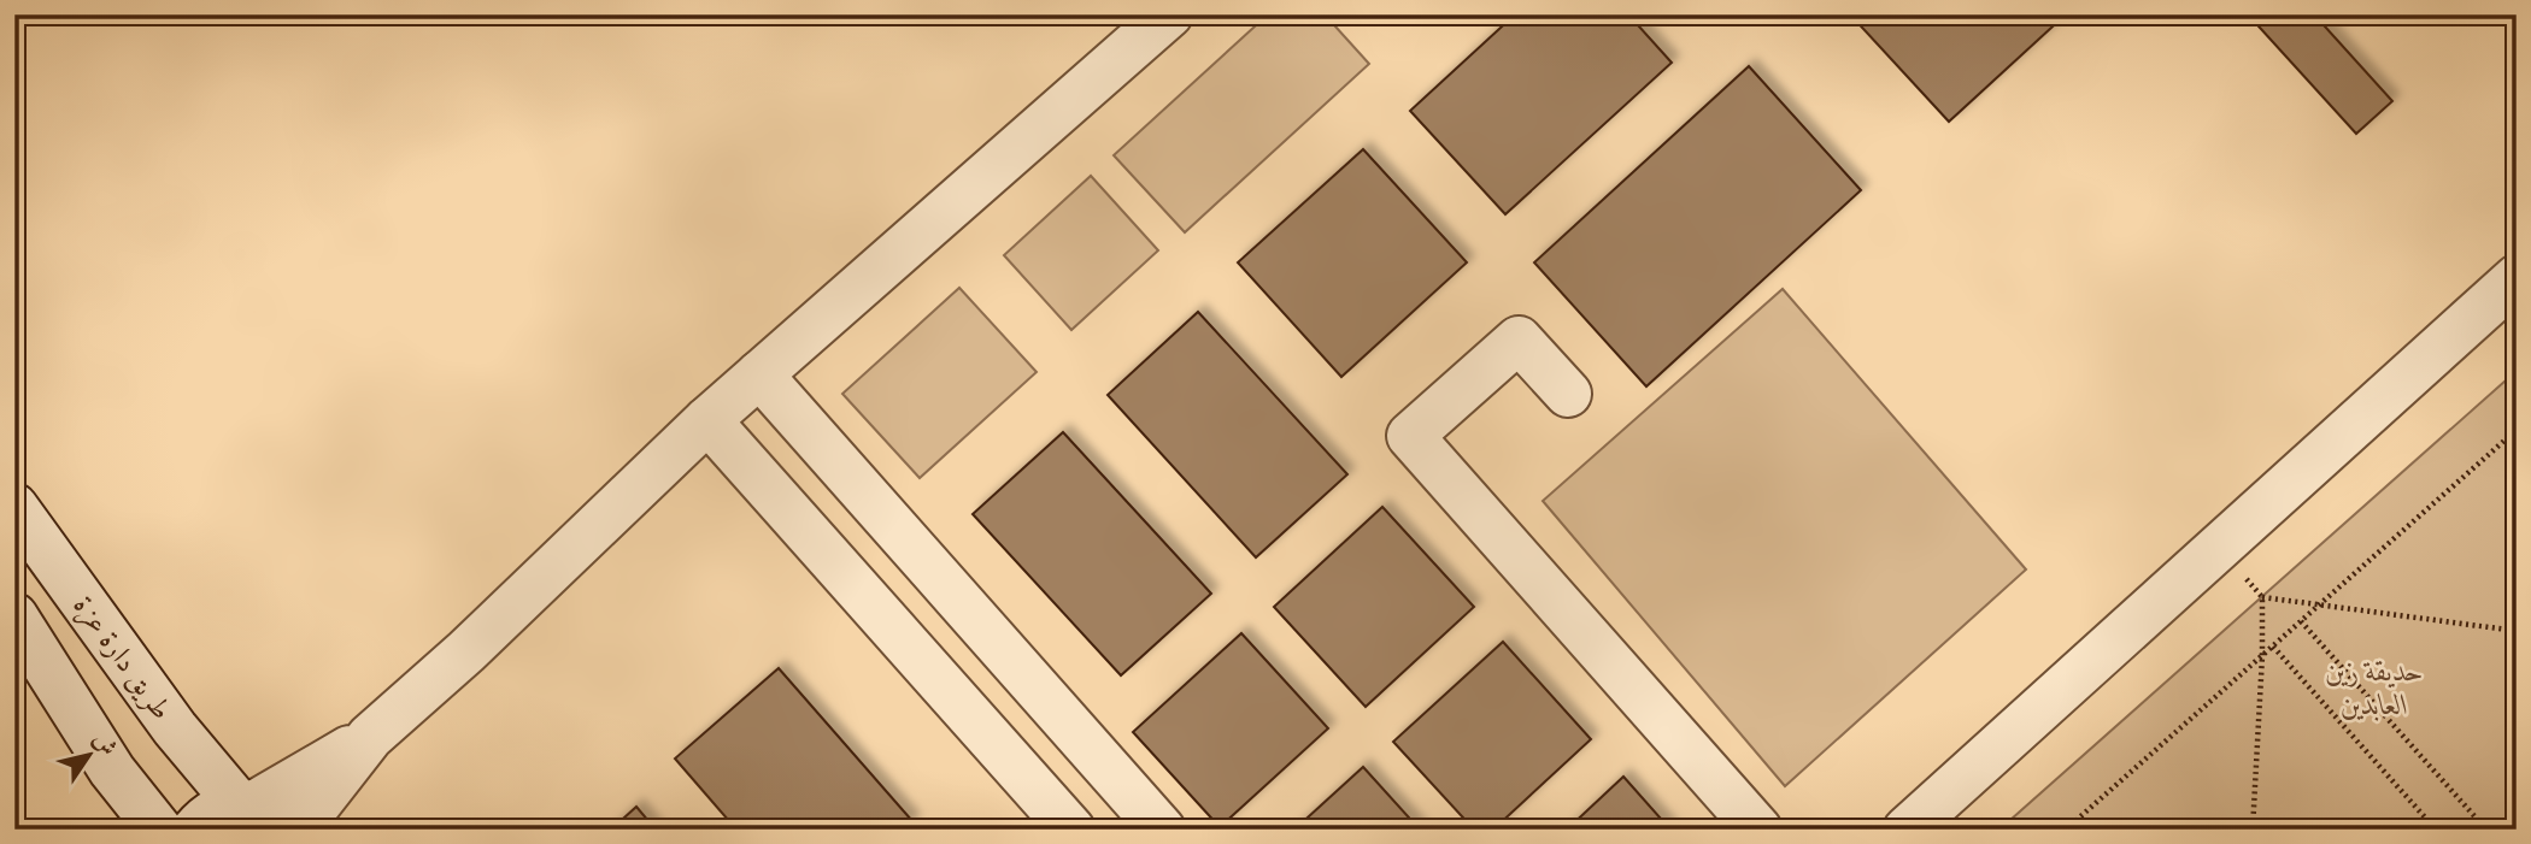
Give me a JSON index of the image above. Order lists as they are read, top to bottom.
{
  "streets": {
    "street": ["طريق دارة عزة"]
  },
  "parks": ["حديقة زين العابدين"],
  "north": "top right"
}
